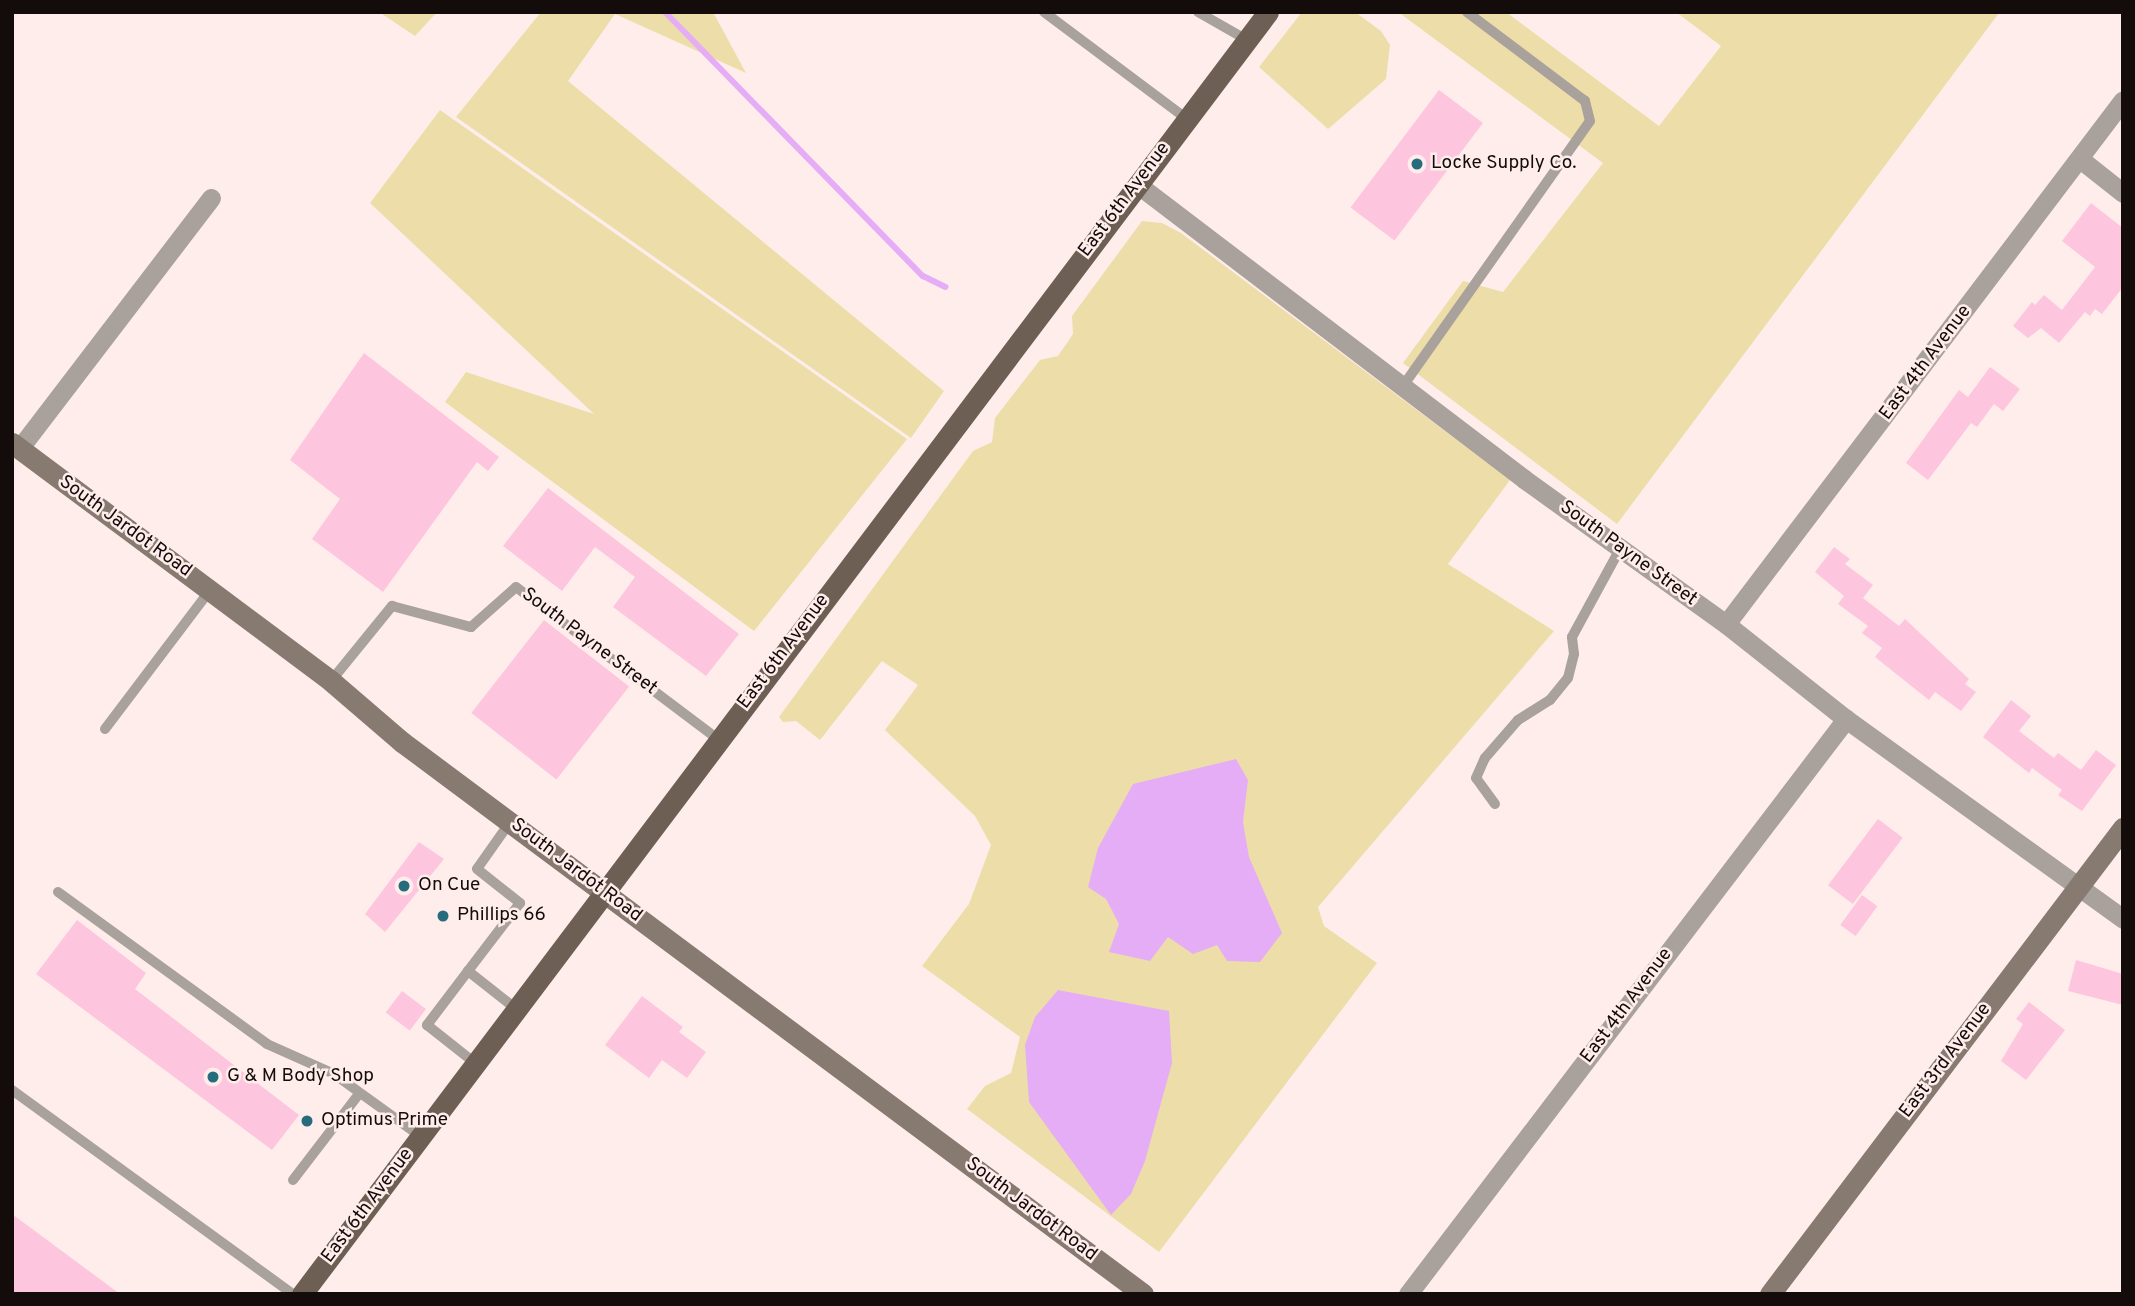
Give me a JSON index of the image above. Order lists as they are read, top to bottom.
{
  "streets": {
    "main road": ["East 6th Avenue"],
    "street": [
      "East 4th Avenue",
      "South Jardot Road",
      "South Payne Street",
      "East 3rd Avenue"
    ]
  },
  "crossings": [
    ["East 6th Avenue", "South Jardot Road"],
    ["East 6th Avenue", "South Payne Street"],
    ["East 4th Avenue", "South Payne Street"],
    ["South Jardot Road", "South Payne Street"],
    ["South Payne Street", "East 3rd Avenue"]
  ],
  "places": [
    "Locke Supply Co.",
    "On Cue",
    "Phillips 66",
    "G & M Body Shop",
    "Optimus Prime"
  ]
}
